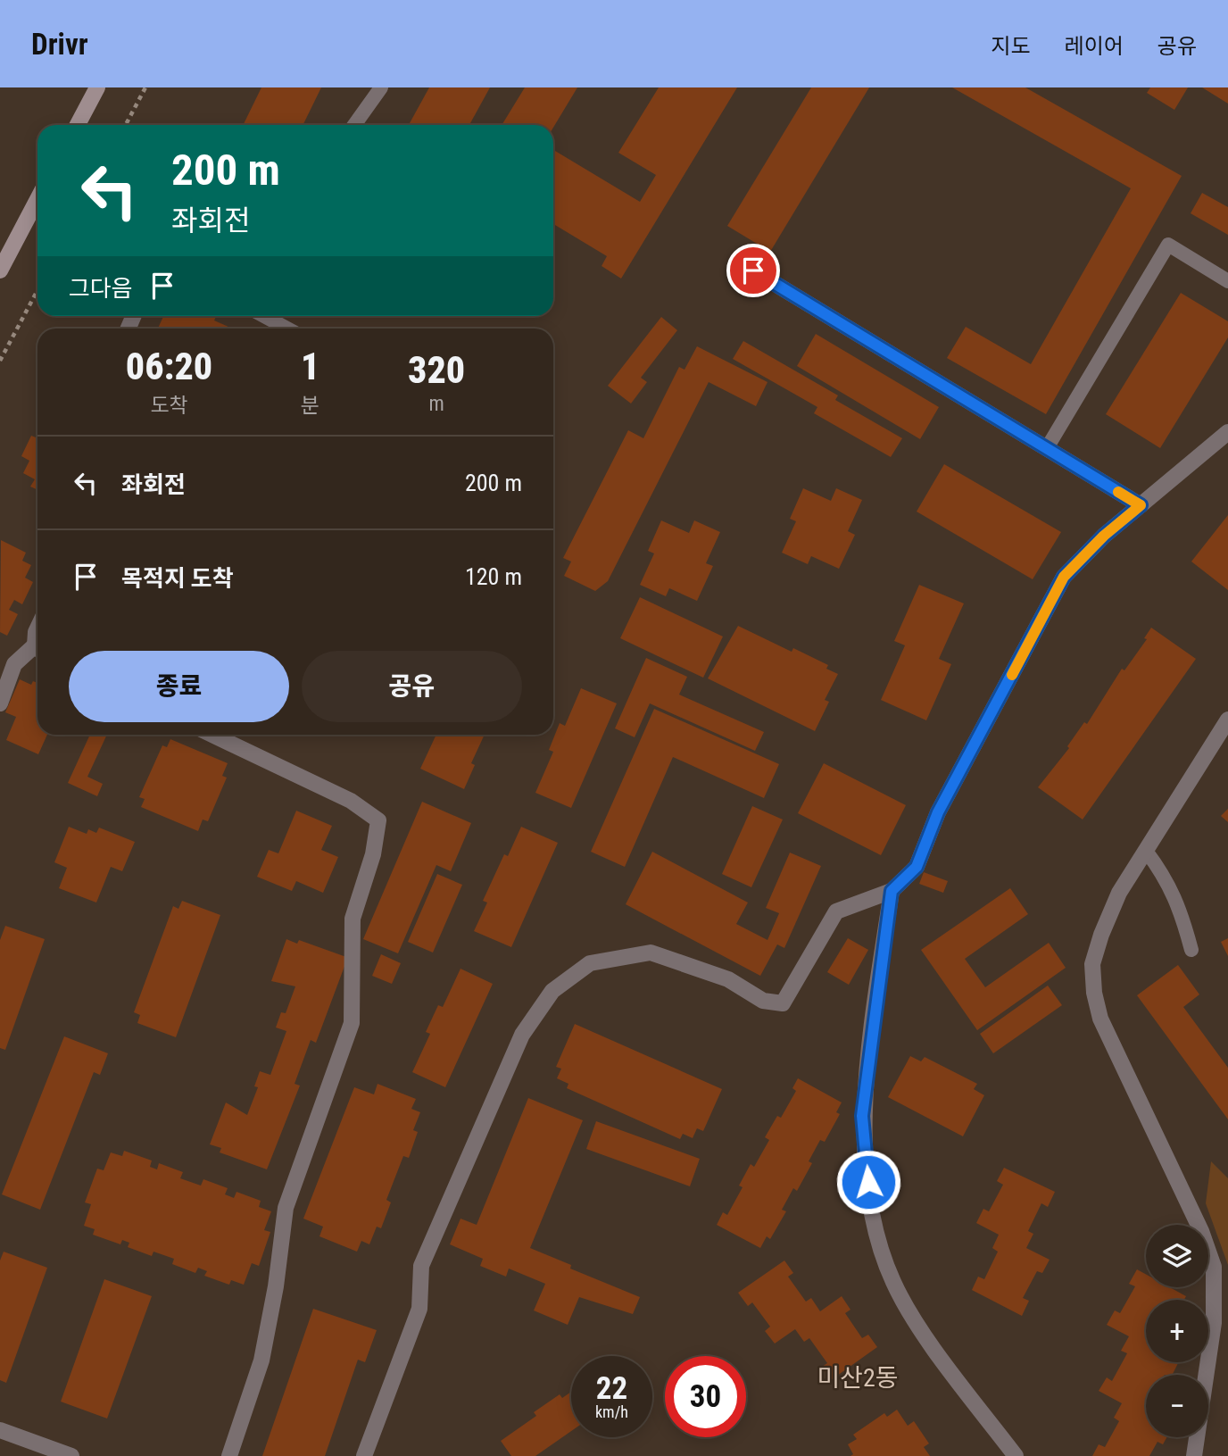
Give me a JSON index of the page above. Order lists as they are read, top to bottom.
{
  "districts": ["미산2동"],
  "page": {
    "header": "Drivr",
    "nav": ["지도", "레이어", "공유"],
    "turn": ["200 m", "좌회전"],
    "then": "그다음",
    "eta": [
      "06:20",
      "도착",
      "1",
      "분",
      "320",
      "m"
    ],
    "list": [
      {
        "name": "좌회전",
        "value": "200 m"
      },
      {
        "name": "목적지 도착",
        "value": "120 m"
      }
    ],
    "buttons": ["종료", "공유"],
    "map_buttons": ["+", "−"],
    "speed": "22 km/h",
    "limit": "30"
  }
}
